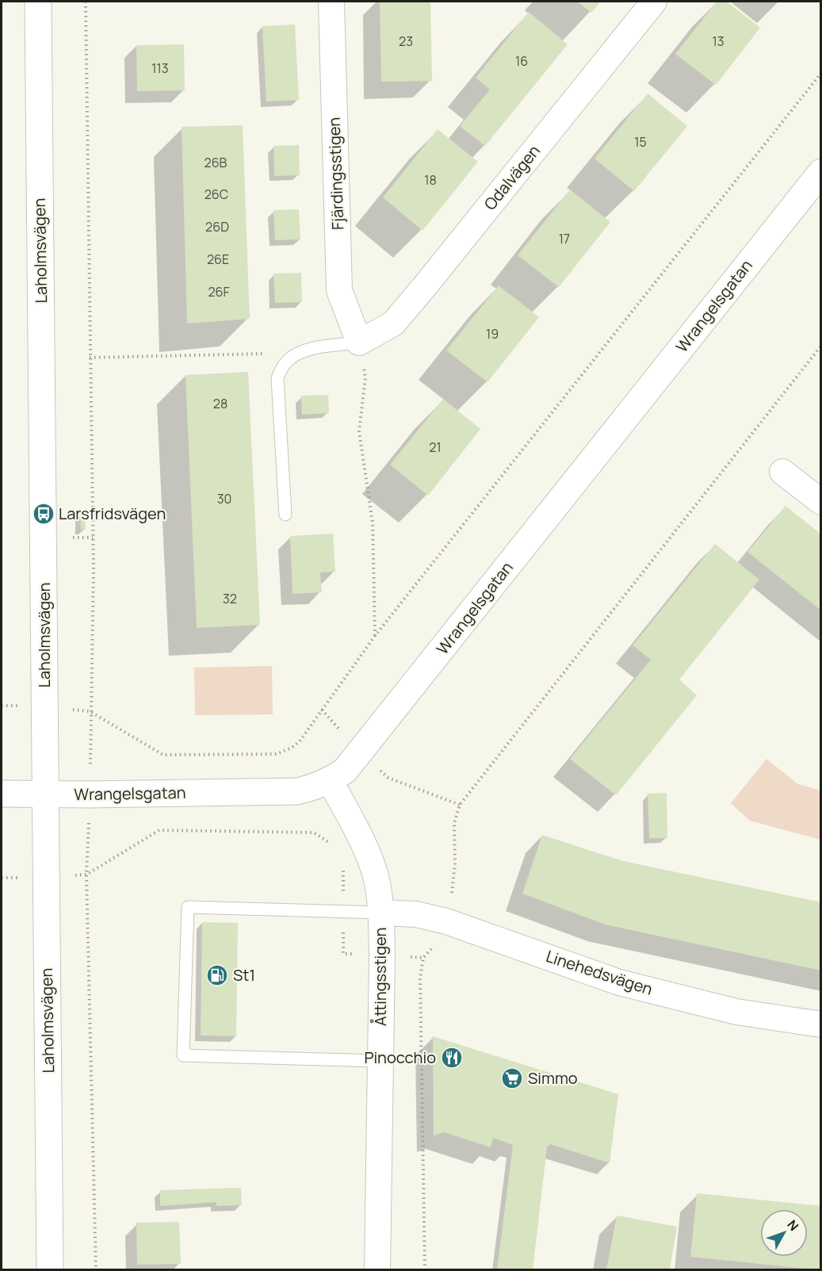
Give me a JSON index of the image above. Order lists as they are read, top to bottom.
{
  "streets": {
    "main road": ["Laholmsvägen", "Wrangelsgatan"],
    "street": [
      "Fjärdingsstigen",
      "Odalvägen",
      "Linehedsvägen",
      "Åttingsstigen"
    ]
  },
  "crossings": [
    ["Fjärdingsstigen", "Odalvägen"],
    ["Laholmsvägen", "Wrangelsgatan"],
    ["Wrangelsgatan", "Åttingsstigen"],
    ["Linehedsvägen", "Åttingsstigen"]
  ],
  "places": {
    "bus stop": ["Larsfridsvägen"],
    "fuel station": ["St1"],
    "restaurant": ["Pinocchio"],
    "supermarket": ["Simmo"]
  },
  "house_numbers": [
    "23",
    "13",
    "16",
    "113",
    "15",
    "26B",
    "18",
    "26C",
    "26D",
    "17",
    "26E",
    "26F",
    "19",
    "28",
    "21",
    "30",
    "32"
  ],
  "north": "top right"
}
